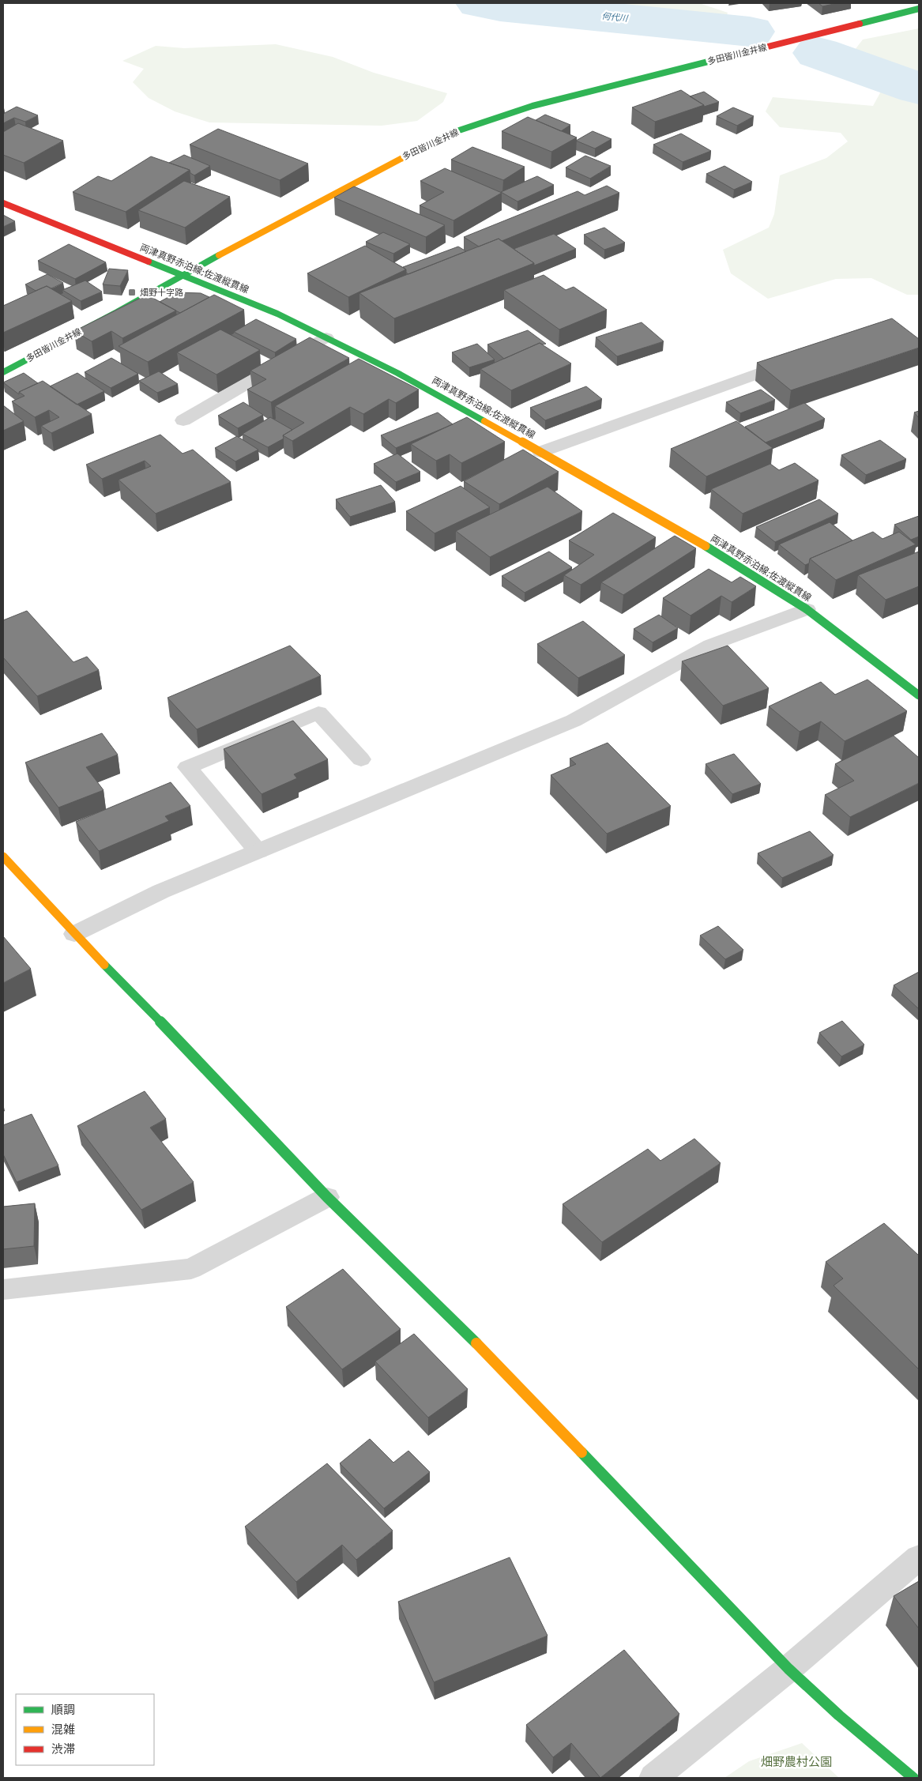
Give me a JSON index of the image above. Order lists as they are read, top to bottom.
{
  "streets": {
    "main road": ["多田皆川金井線", "両津真野赤泊線;佐渡縦貫線"]
  },
  "crossings": [
    ["多田皆川金井線", "両津真野赤泊線;佐渡縦貫線"]
  ],
  "water": ["何代川"],
  "parks": ["畑野農村公園"],
  "places": {
    "transit": ["畑野十字路"]
  },
  "legend": ["順調", "混雑", "渋滞"]
}
